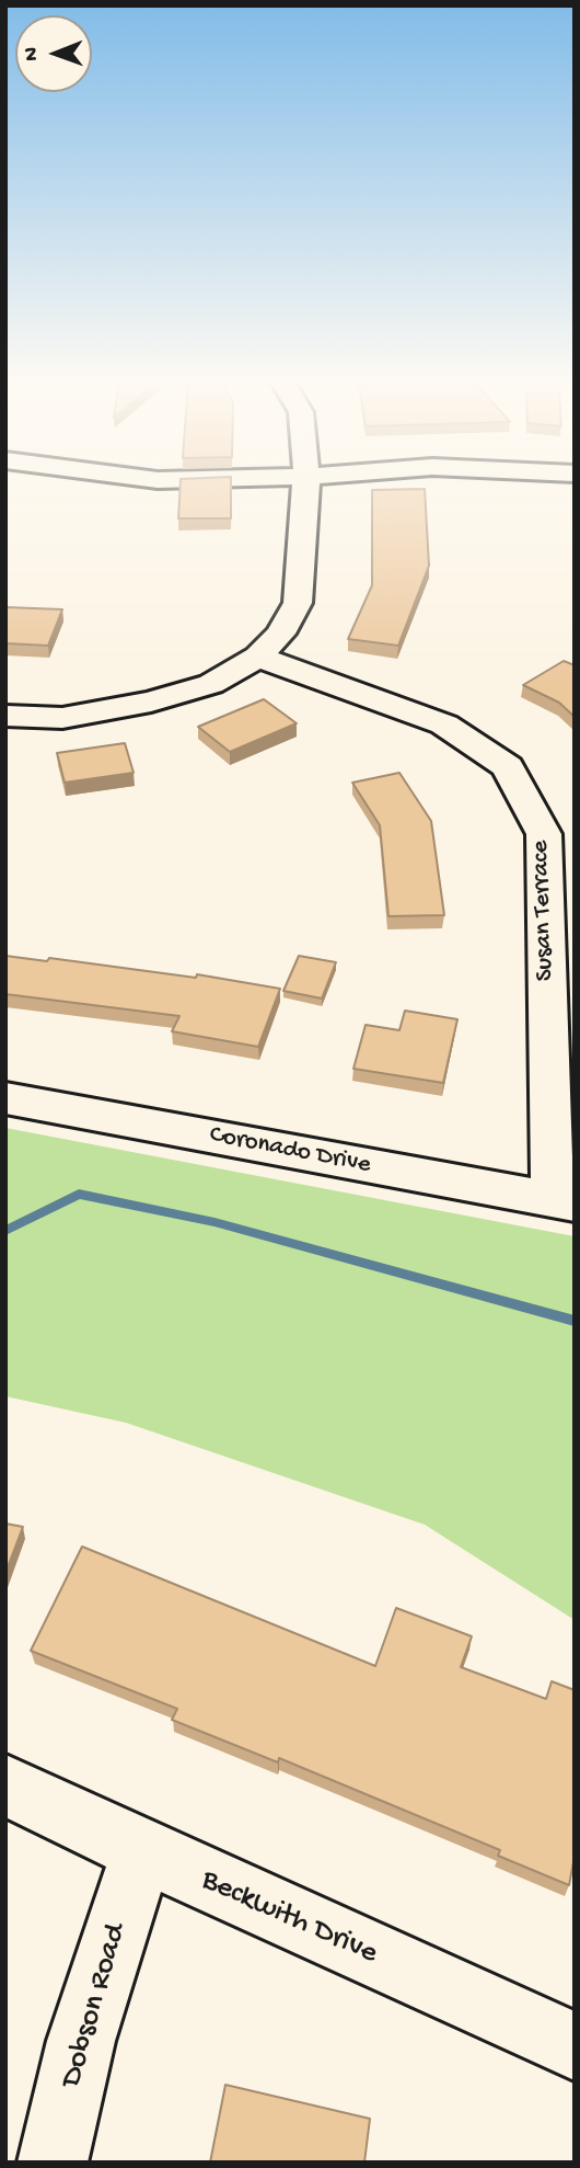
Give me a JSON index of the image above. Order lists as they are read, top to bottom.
{
  "streets": {
    "street": [
      "Susan Terrace",
      "Coronado Drive",
      "Beckwith Drive",
      "Dobson Road"
    ]
  },
  "crossings": [
    ["Susan Terrace", "Coronado Drive"],
    ["Beckwith Drive", "Dobson Road"]
  ],
  "north": "left"
}
